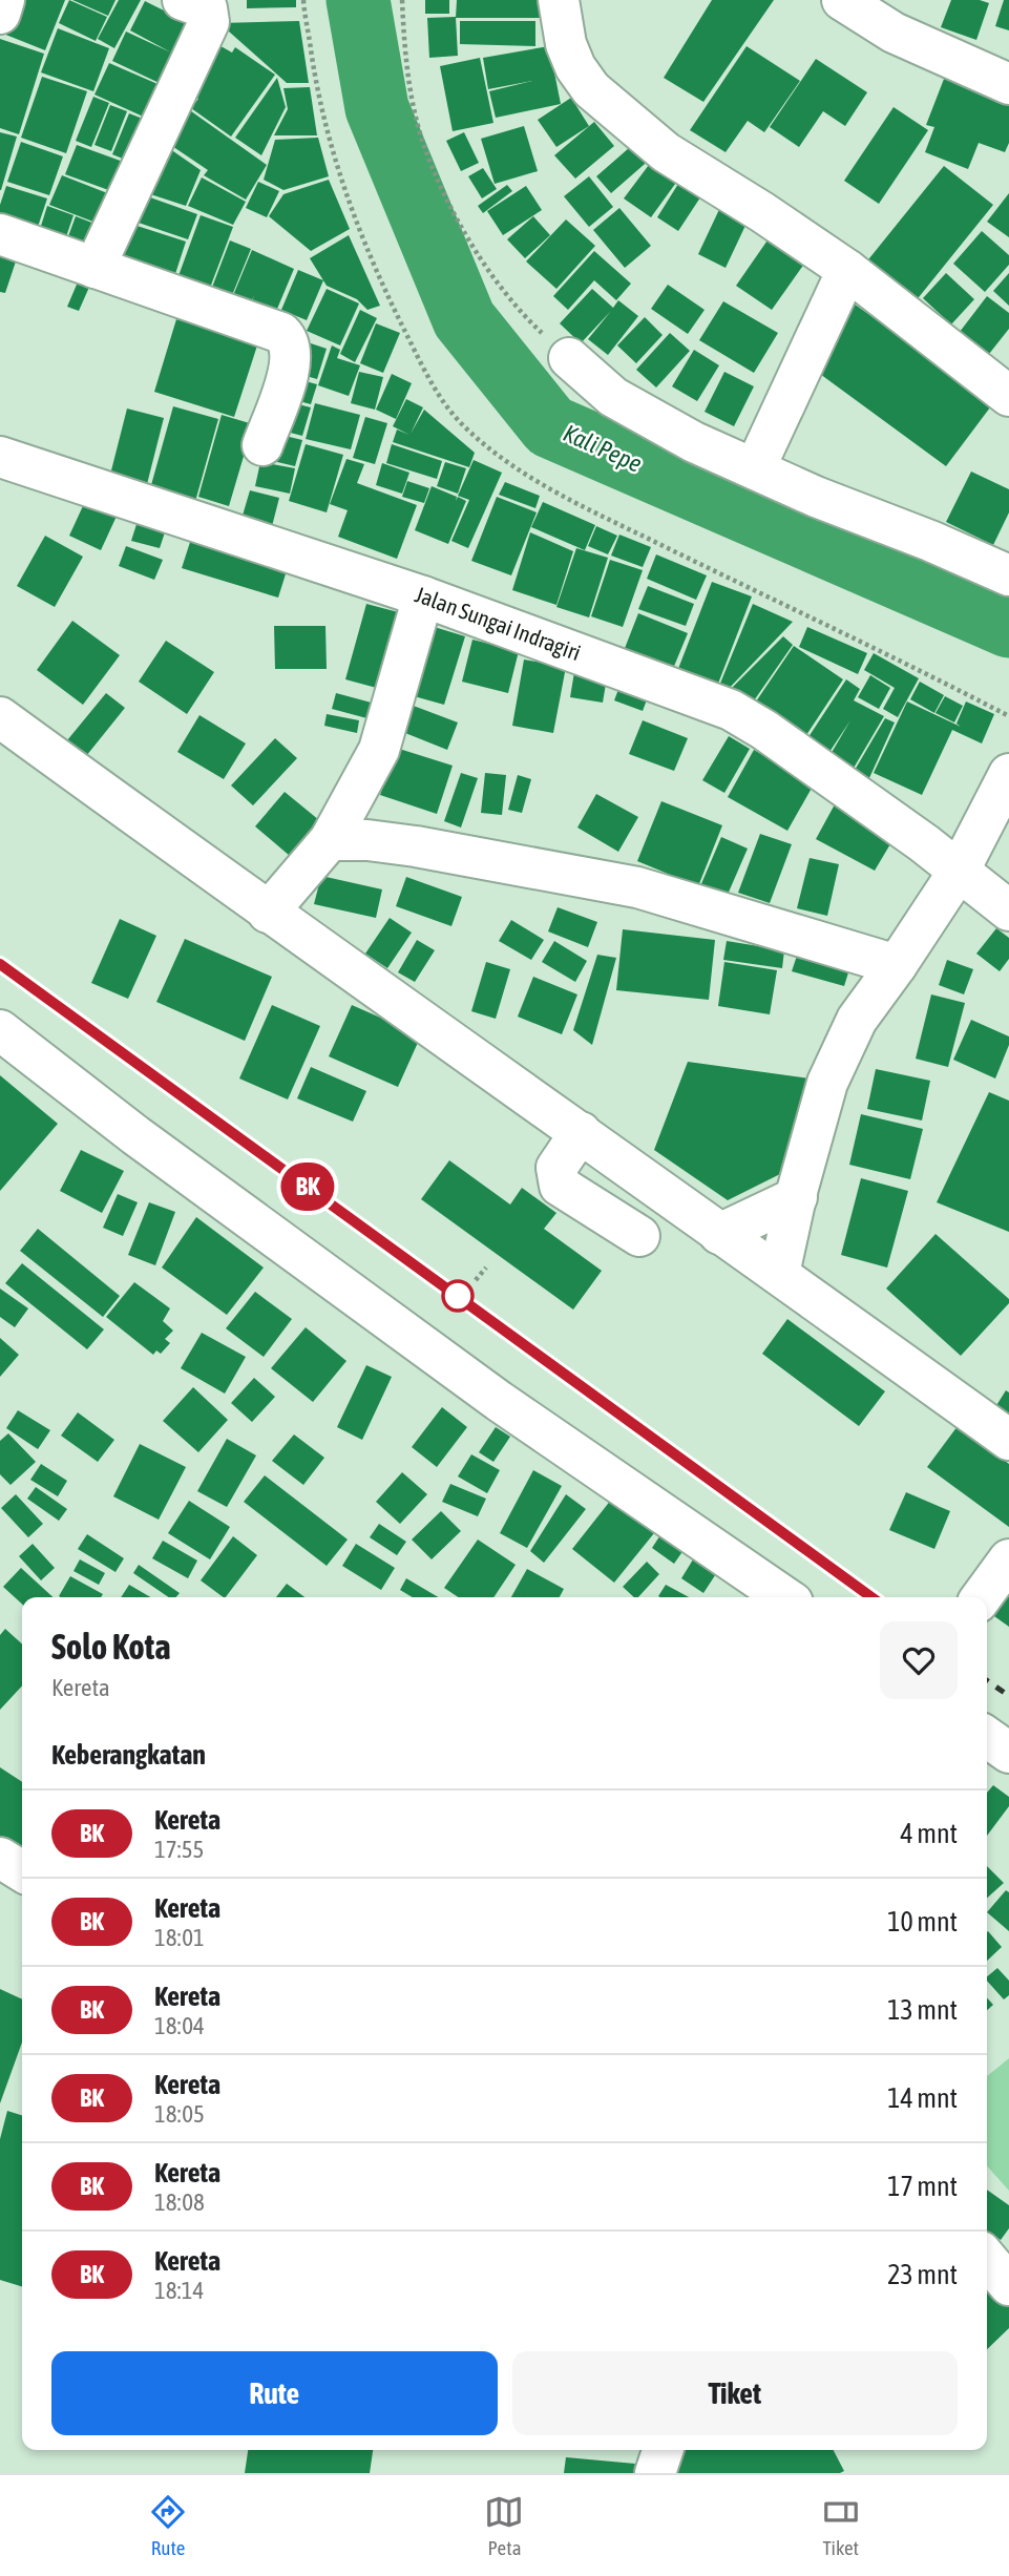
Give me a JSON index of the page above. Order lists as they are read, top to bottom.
{
  "streets": {
    "street": ["Jalan Sungai Indragiri"]
  },
  "water": ["Kali Pepe"],
  "page": {
    "on_map": "BK",
    "heading": [
      ["Solo Kota", "Kereta"],
      "Keberangkatan"
    ],
    "list": [
      {
        "mark": "BK",
        "name": "Kereta",
        "note": "17:55",
        "value": "4 mnt"
      },
      {
        "mark": "BK",
        "name": "Kereta",
        "note": "18:01",
        "value": "10 mnt"
      },
      {
        "mark": "BK",
        "name": "Kereta",
        "note": "18:04",
        "value": "13 mnt"
      },
      {
        "mark": "BK",
        "name": "Kereta",
        "note": "18:05",
        "value": "14 mnt"
      },
      {
        "mark": "BK",
        "name": "Kereta",
        "note": "18:08",
        "value": "17 mnt"
      },
      {
        "mark": "BK",
        "name": "Kereta",
        "note": "18:14",
        "value": "23 mnt"
      }
    ],
    "buttons": ["Rute", "Tiket"],
    "tabs": ["Rute", "Peta", "Tiket"]
  }
}
